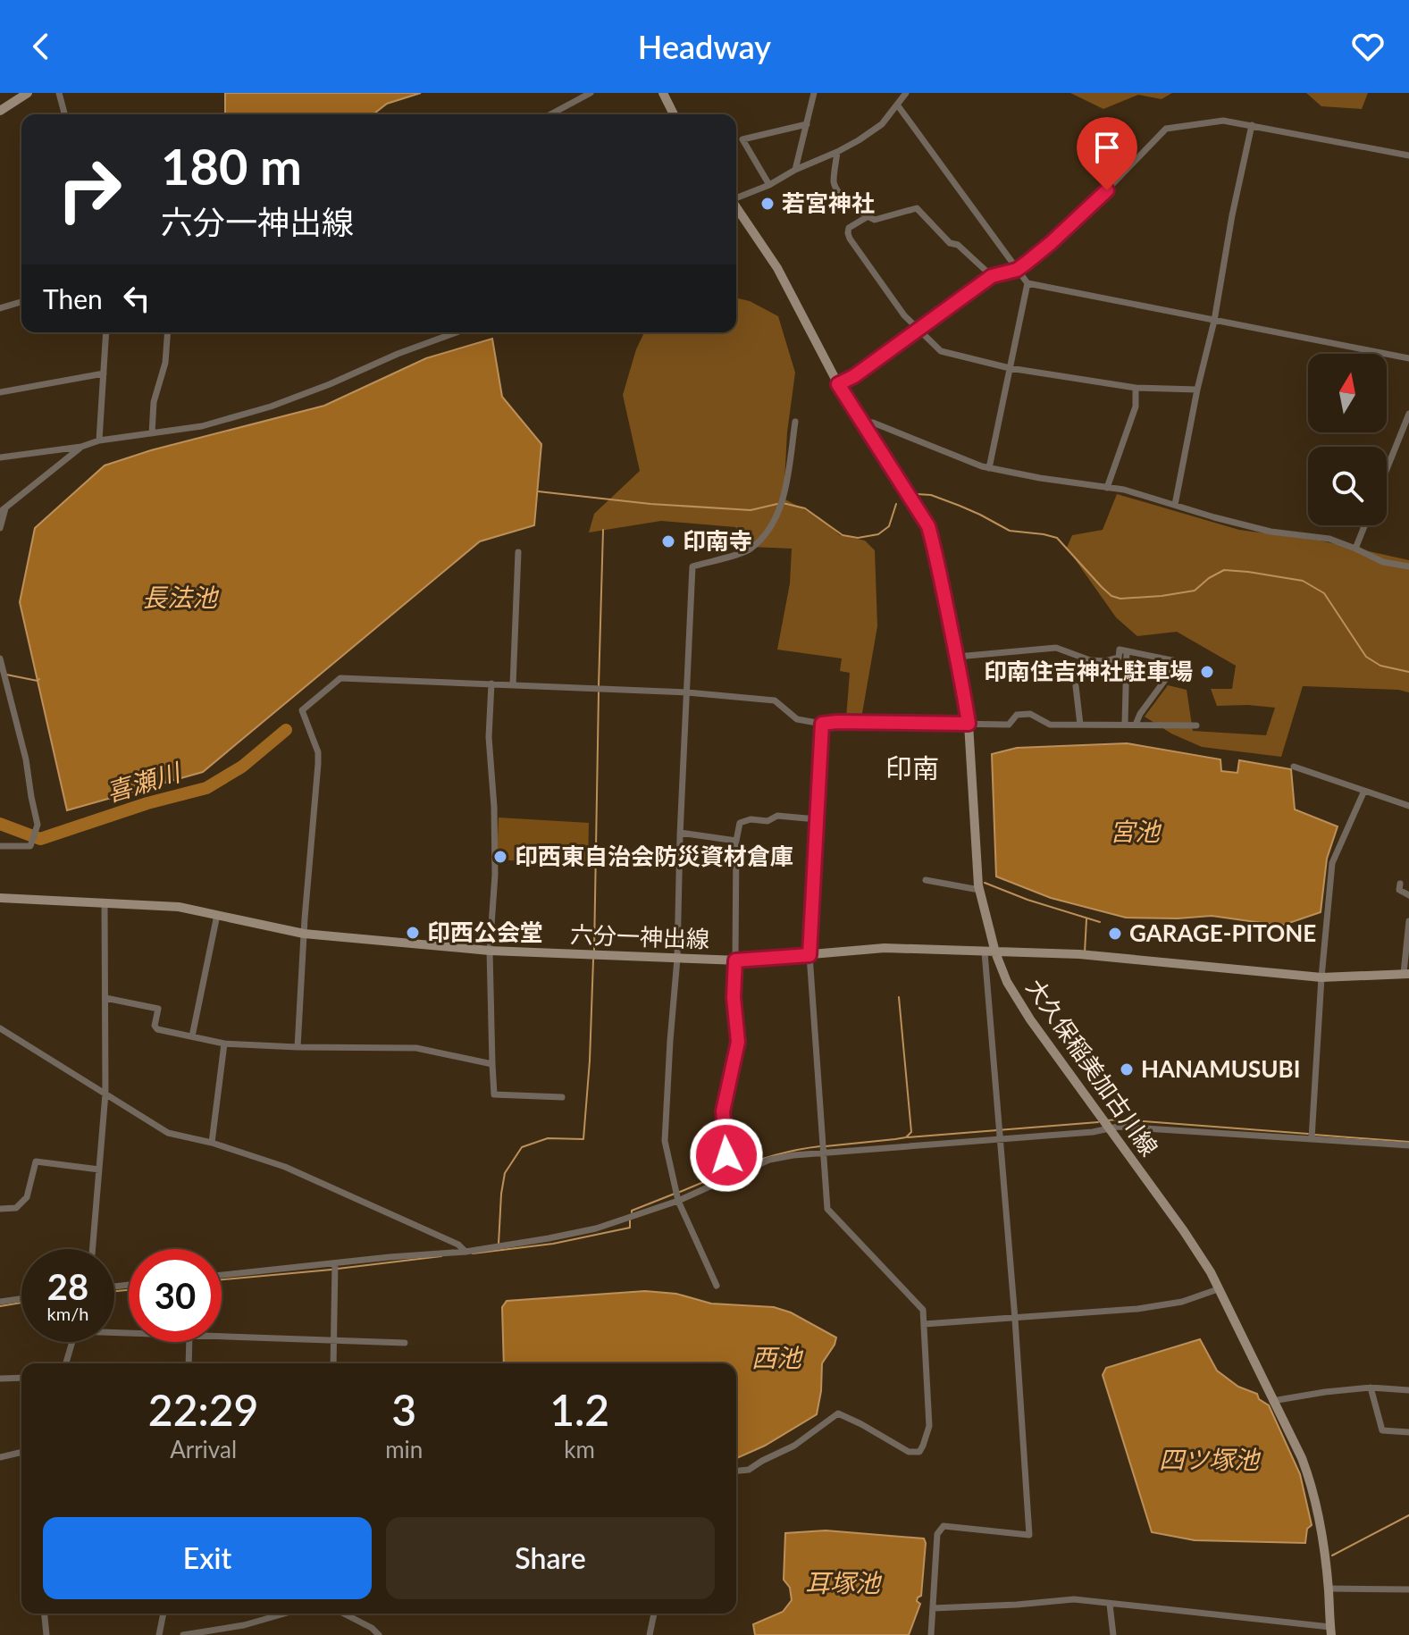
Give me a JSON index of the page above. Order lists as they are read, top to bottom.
{
  "streets": {
    "main road": ["六分一神出線", "大久保稲美加古川線"]
  },
  "crossings": [
    ["六分一神出線", "大久保稲美加古川線"]
  ],
  "districts": ["印南"],
  "water": [
    "長法池",
    "喜瀬川",
    "宮池",
    "西池",
    "四ツ塚池",
    "耳塚池"
  ],
  "places": [
    "若宮神社",
    "印南寺",
    "印南住吉神社駐車場",
    "印西東自治会防災資材倉庫",
    "印西公会堂",
    "GARAGE-PITONE",
    "HANAMUSUBI"
  ],
  "north": "top",
  "page": {
    "header": "Headway",
    "turn": ["180 m", "六分一神出線"],
    "then": "Then",
    "speed": "28 km/h",
    "limit": "30",
    "eta": [
      "22:29",
      "Arrival",
      "3",
      "min",
      "1.2",
      "km"
    ],
    "buttons": ["Exit", "Share"]
  }
}
